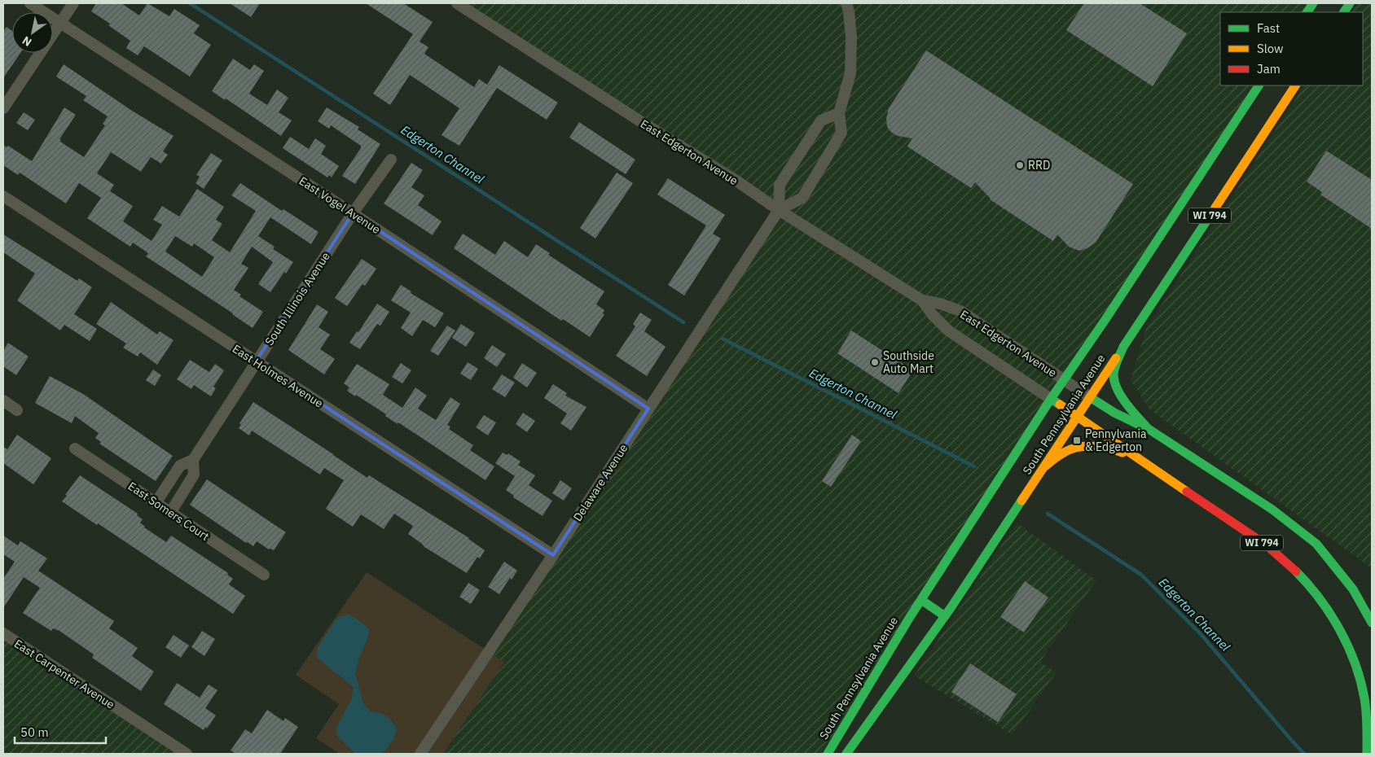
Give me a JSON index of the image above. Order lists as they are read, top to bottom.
{
  "streets": {
    "main road": ["WI 794", "South Pennsylvania Avenue"],
    "street": [
      "East Edgerton Avenue",
      "East Vogel Avenue",
      "South Illinois Avenue",
      "East Holmes Avenue",
      "Delaware Avenue",
      "East Somers Court",
      "East Carpenter Avenue"
    ]
  },
  "crossings": [
    ["East Edgerton Avenue", "WI 794"],
    ["East Edgerton Avenue", "South Pennsylvania Avenue"],
    ["East Edgerton Avenue", "Delaware Avenue"],
    ["East Vogel Avenue", "South Illinois Avenue"],
    ["East Vogel Avenue", "Delaware Avenue"],
    ["WI 794", "South Pennsylvania Avenue"],
    ["South Illinois Avenue", "East Holmes Avenue"],
    ["South Illinois Avenue", "East Somers Court"],
    ["East Holmes Avenue", "Delaware Avenue"]
  ],
  "water": ["Edgerton Channel"],
  "places": {
    "other": ["RRD", "Southside Auto Mart"],
    "transit": ["Pennylvania & Edgerton"]
  },
  "legend": ["Fast", "Slow", "Jam"],
  "scale_bar": "50 m",
  "north": "bottom left"
}
